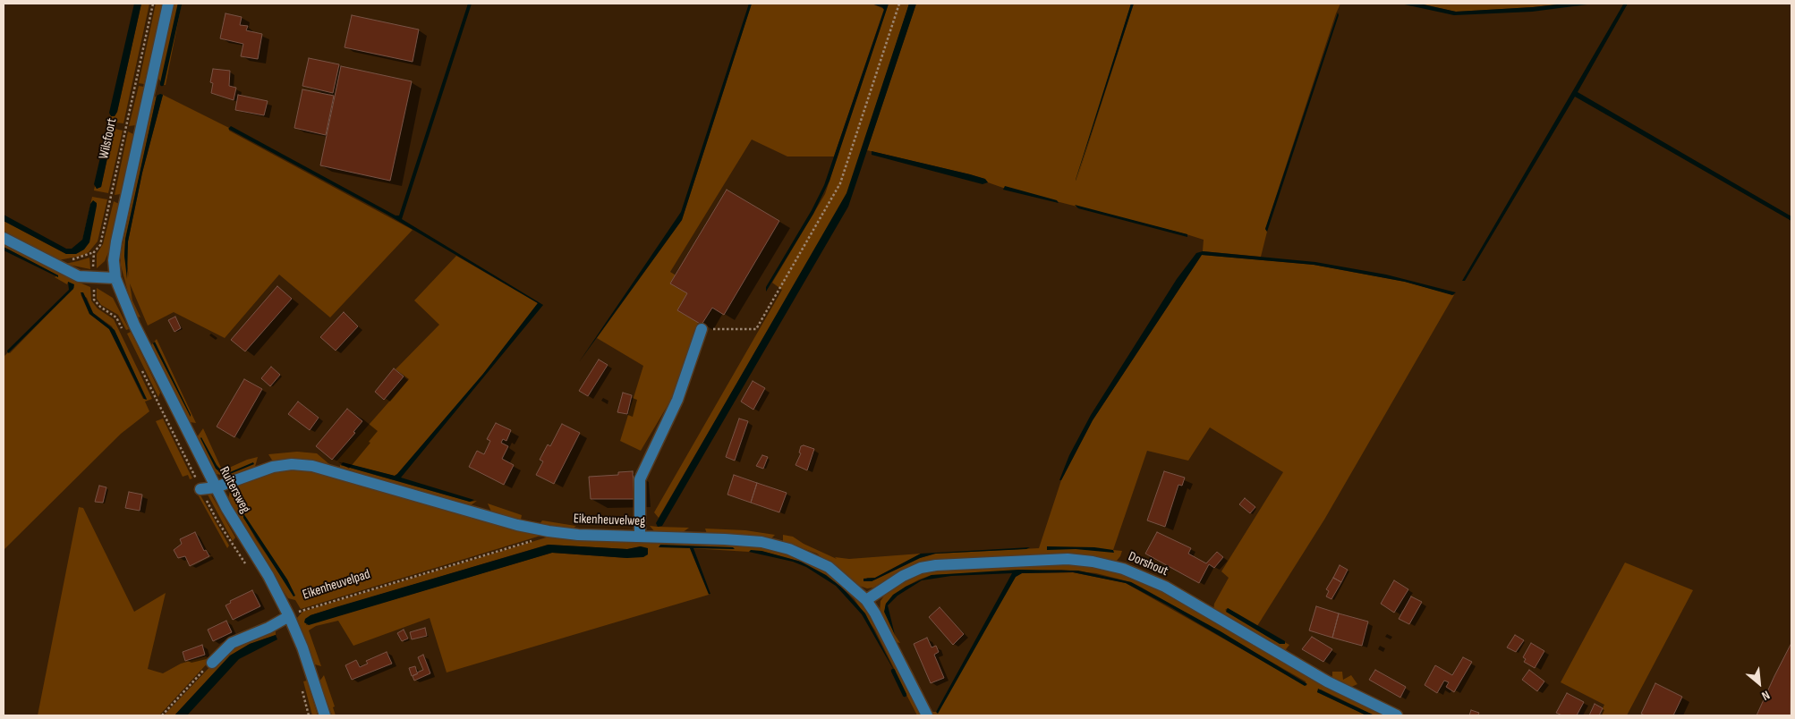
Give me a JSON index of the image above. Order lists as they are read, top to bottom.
{
  "streets": {
    "street": ["Ruitersweg", "Eikenheuvelweg", "Dorshout"],
    "path": ["Wilsfoort", "Eikenheuvelpad"]
  },
  "crossings": [
    ["Ruitersweg", "Eikenheuvelweg"],
    ["Ruitersweg", "Eikenheuvelpad"],
    ["Eikenheuvelweg", "Dorshout"],
    ["Eikenheuvelweg", "Eikenheuvelpad"]
  ],
  "north": "bottom right"
}
